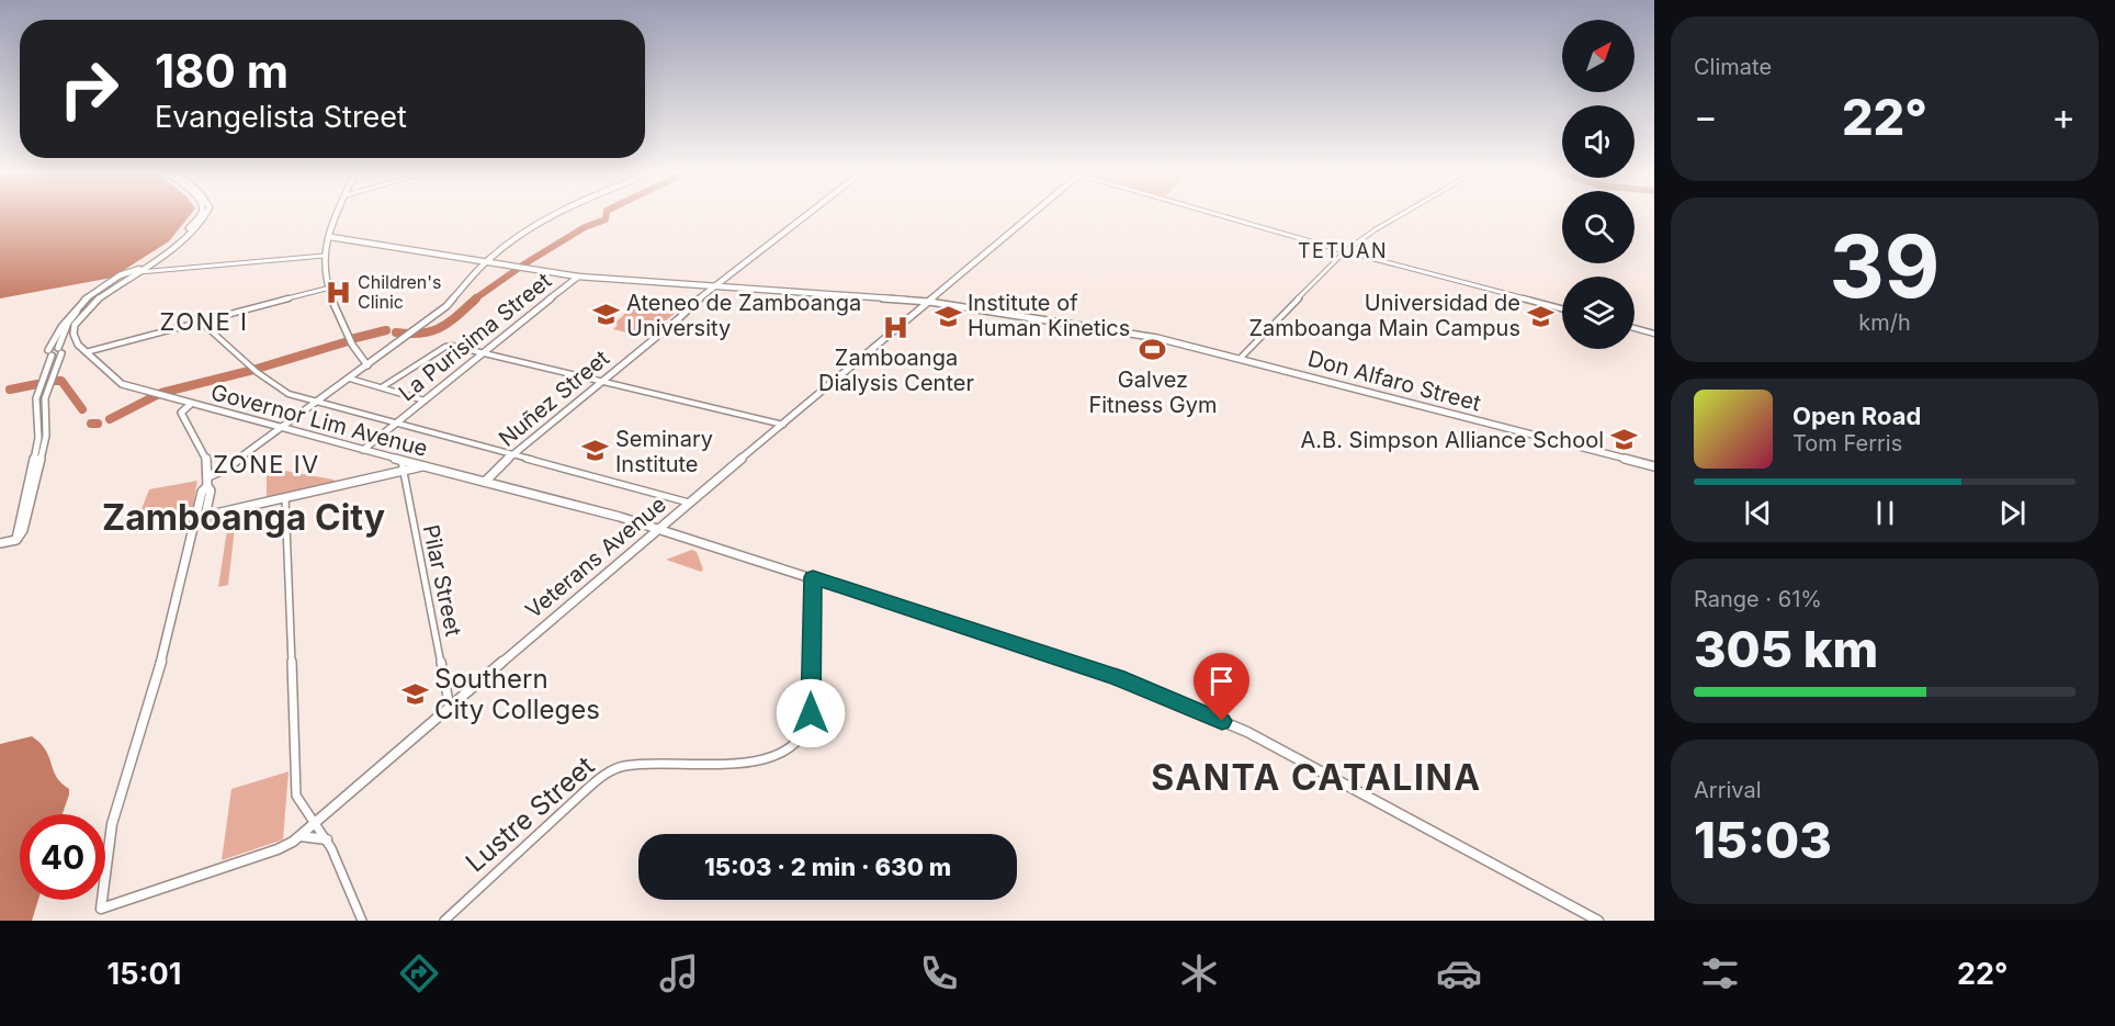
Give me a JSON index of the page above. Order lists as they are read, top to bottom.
{
  "streets": {
    "main road": [
      "La Purisima Street",
      "Don Alfaro Street",
      "Nuñez Street",
      "Governor Lim Avenue",
      "Veterans Avenue"
    ],
    "street": ["Pilar Street", "Lustre Street"]
  },
  "crossings": [
    ["La Purisima Street", "Don Alfaro Street"],
    ["La Purisima Street", "Governor Lim Avenue"],
    ["Don Alfaro Street", "Nuñez Street"],
    ["Don Alfaro Street", "Veterans Avenue"],
    ["Nuñez Street", "Governor Lim Avenue"],
    ["Governor Lim Avenue", "Veterans Avenue"],
    ["Governor Lim Avenue", "Pilar Street"],
    ["Governor Lim Avenue", "Lustre Street"],
    ["Veterans Avenue", "Pilar Street"]
  ],
  "districts": [
    "TETUAN",
    "ZONE I",
    "ZONE IV",
    "Zamboanga City",
    "SANTA CATALINA"
  ],
  "places": {
    "hospital": ["Children's Clinic", "Zamboanga Dialysis Center"],
    "school or university": [
      "Ateneo de Zamboanga University",
      "Institute of Human Kinetics",
      "Universidad de Zamboanga Main Campus",
      "A.B. Simpson Alliance School",
      "Seminary Institute",
      "Southern City Colleges"
    ],
    "sports": ["Galvez Fitness Gym"]
  },
  "north": "top right",
  "page": {
    "tile": [
      "Climate",
      ["39", "km/h"],
      ["Range · 61%", "305 km"],
      ["Arrival", "15:03"]
    ],
    "turn": ["180 m", "Evangelista Street"],
    "heat": ["−", "22°", "+"],
    "song": ["Open Road", "Tom Ferris"],
    "limit": "40",
    "trip": "15:03 · 2 min · 630 m",
    "tabs": ["15:01", "22°"]
  }
}
